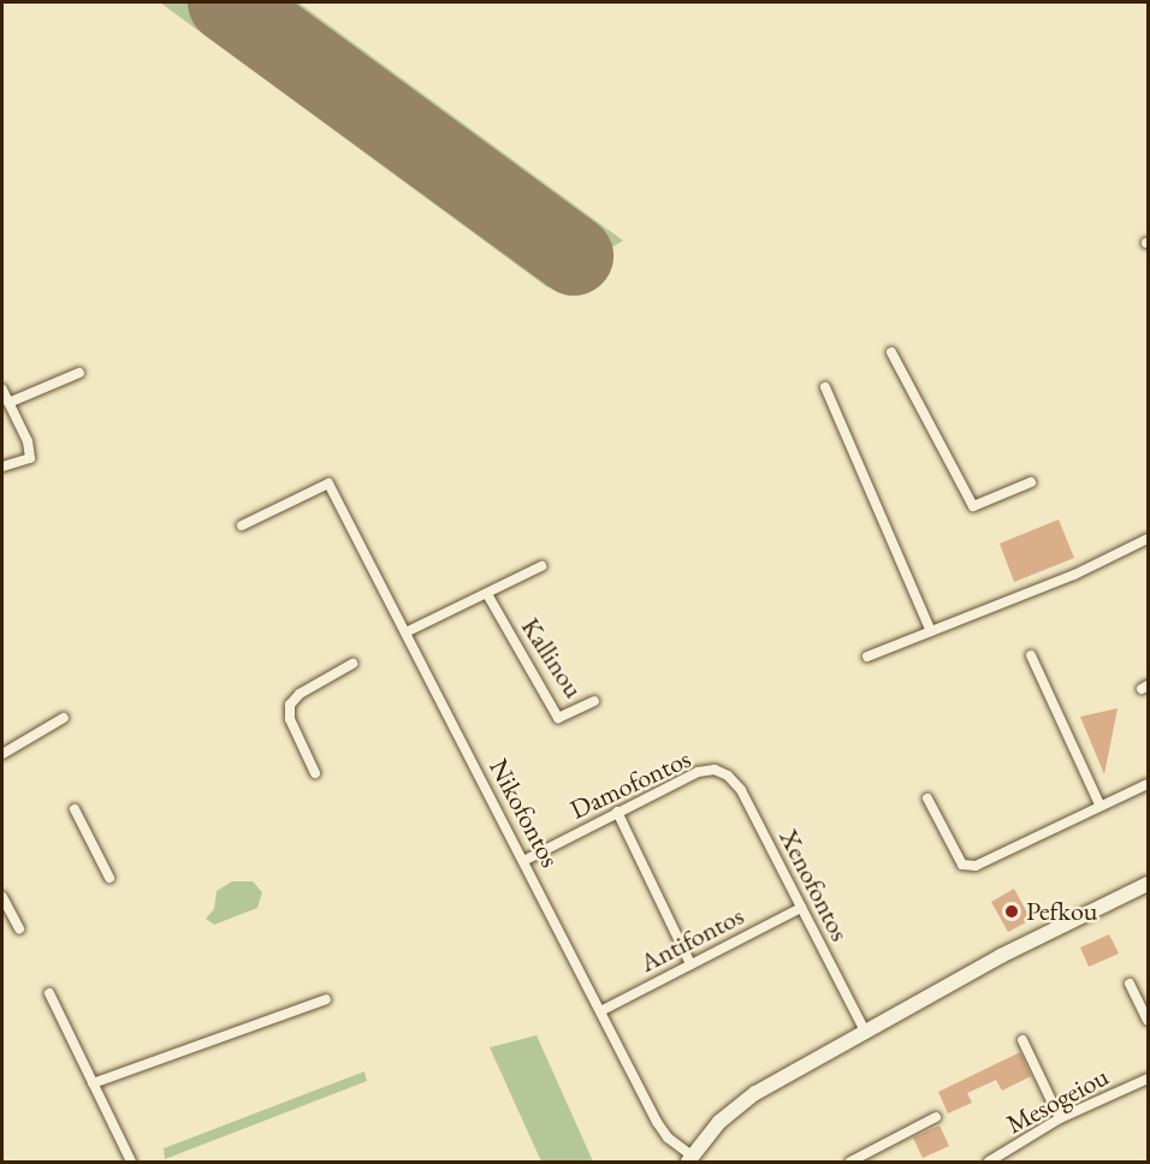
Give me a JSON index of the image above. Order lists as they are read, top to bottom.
{
  "streets": {
    "street": [
      "Kallinou",
      "Damofontos",
      "Nikofontos",
      "Xenofontos",
      "Antifontos",
      "Mesogeiou"
    ]
  },
  "crossings": [
    ["Damofontos", "Nikofontos"],
    ["Damofontos", "Xenofontos"],
    ["Nikofontos", "Antifontos"],
    ["Xenofontos", "Antifontos"]
  ],
  "places": ["Pefkou"]
}
